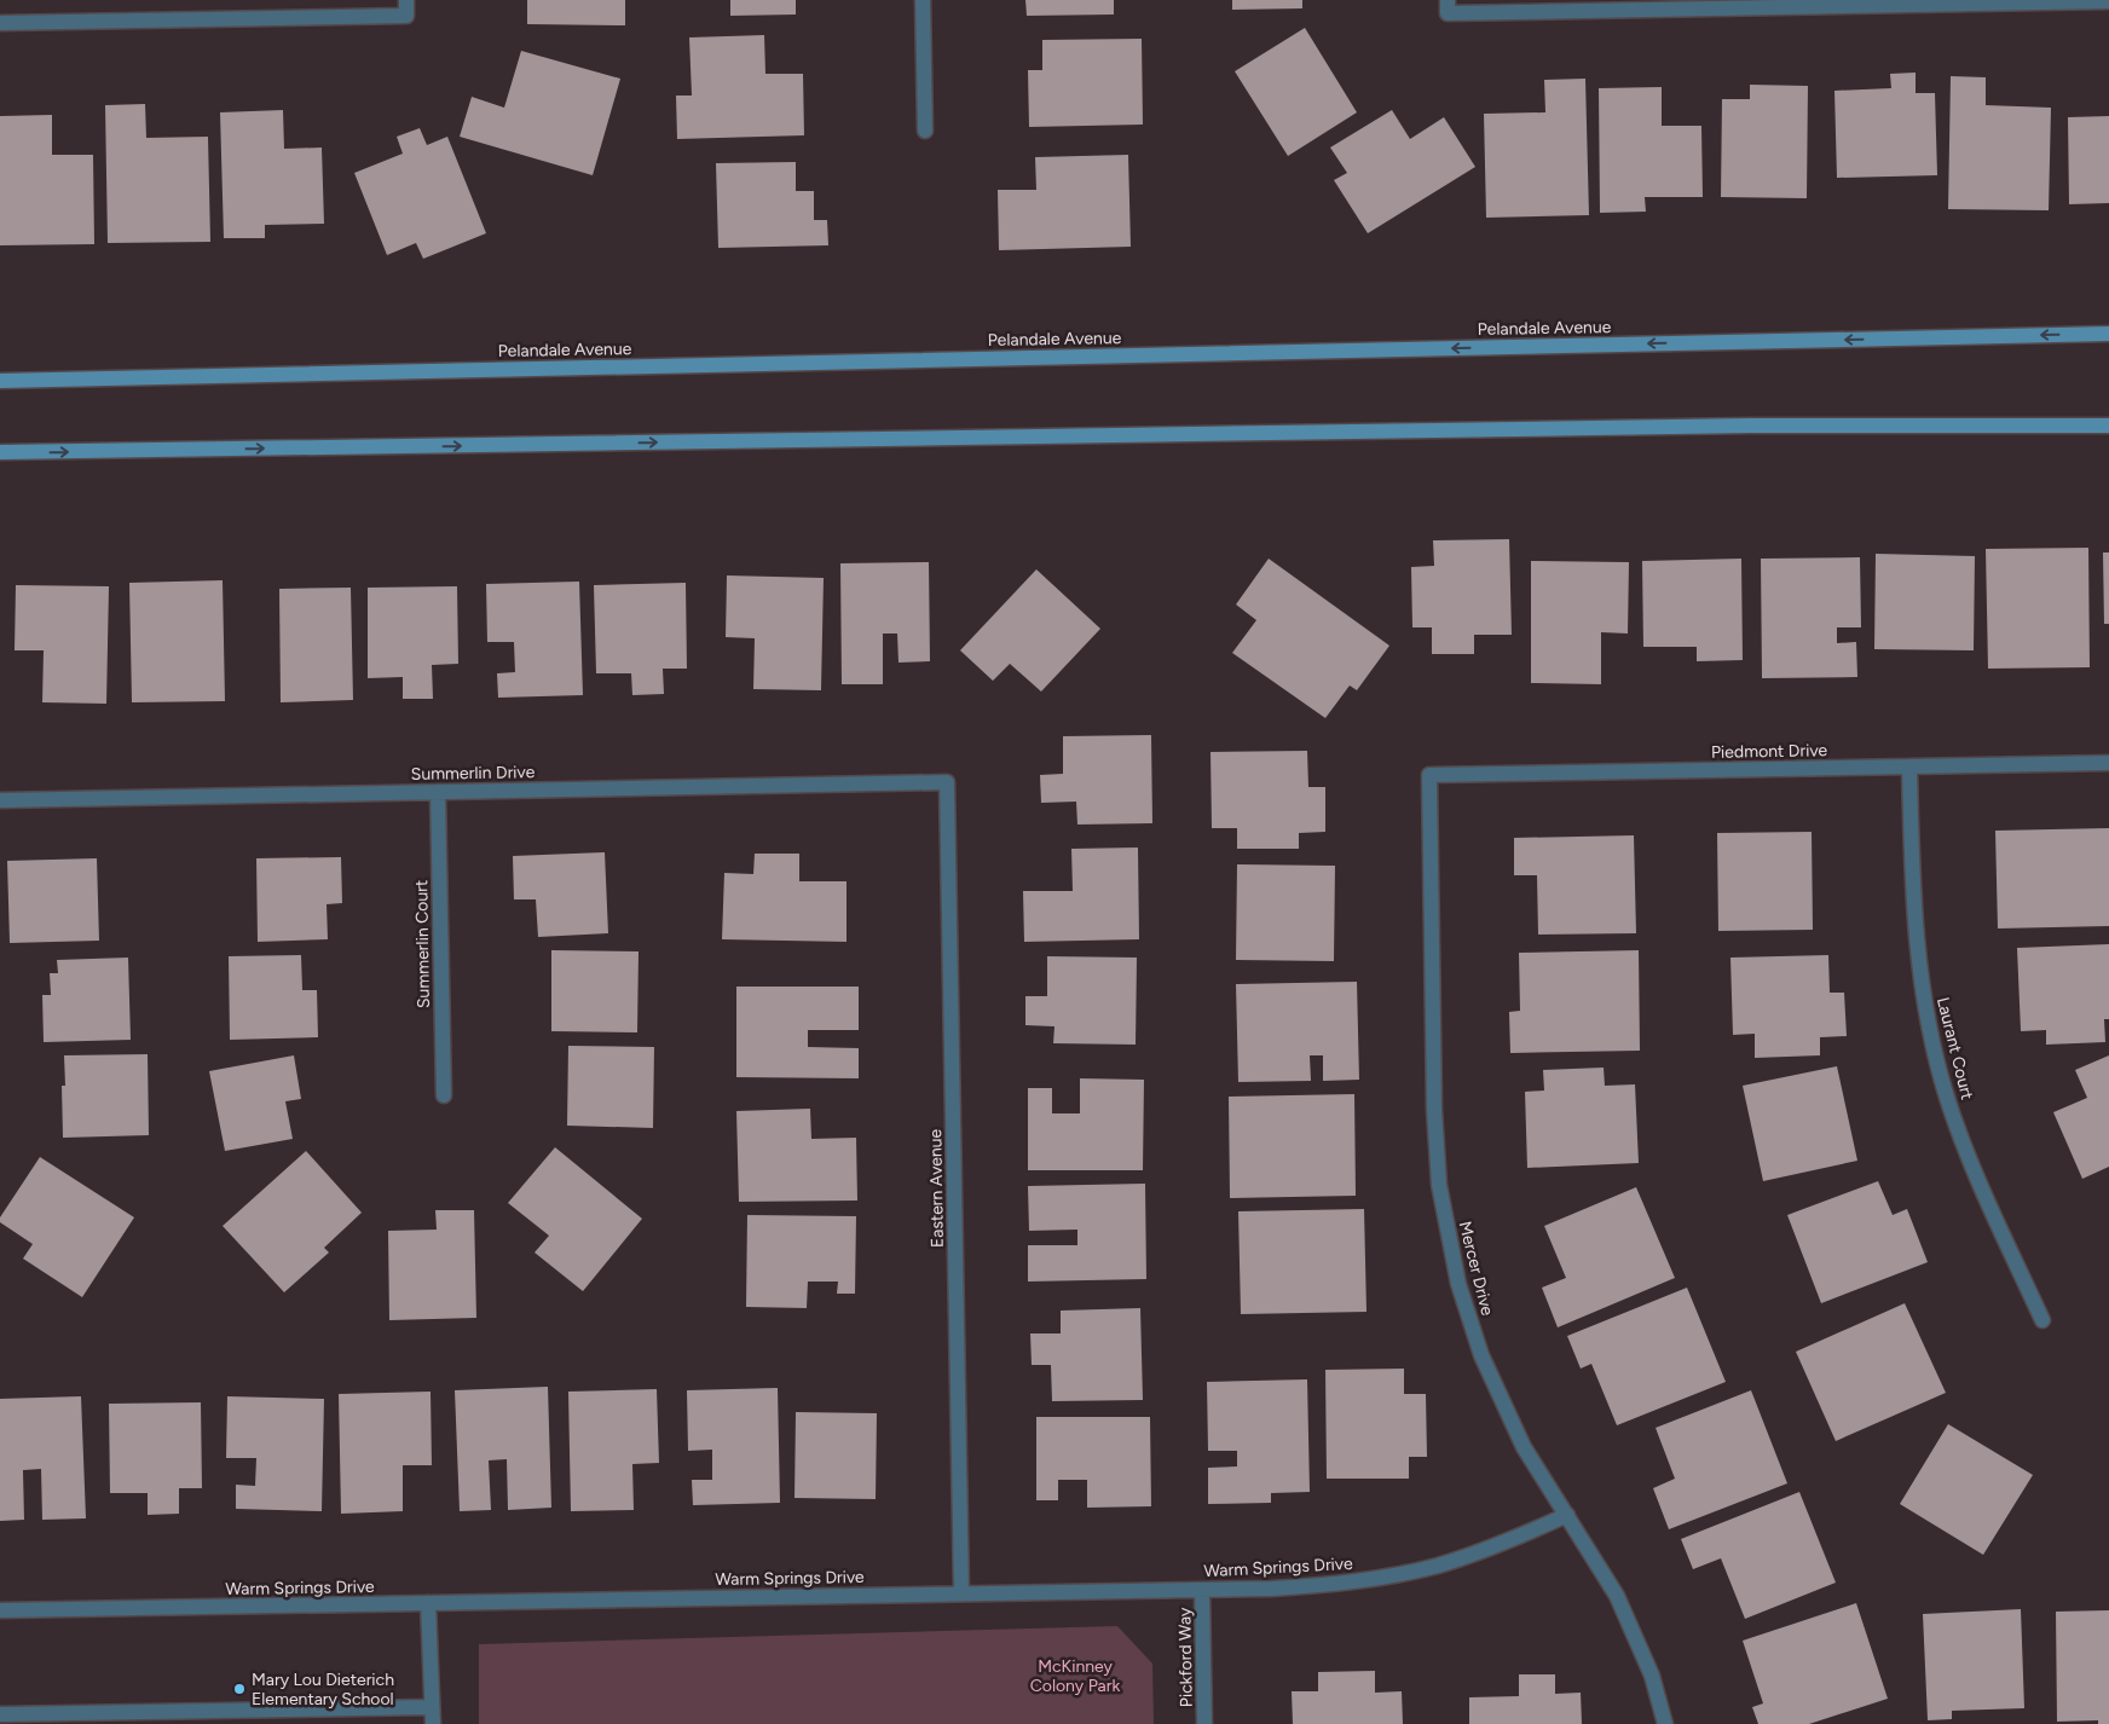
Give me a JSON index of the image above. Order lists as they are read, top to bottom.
{
  "streets": {
    "main road": ["Pelandale Avenue"],
    "street": [
      "Piedmont Drive",
      "Summerlin Drive",
      "Summerlin Court",
      "Laurant Court",
      "Eastern Avenue",
      "Mercer Drive",
      "Warm Springs Drive",
      "Pickford Way"
    ]
  },
  "crossings": [
    ["Piedmont Drive", "Laurant Court"],
    ["Piedmont Drive", "Mercer Drive"],
    ["Summerlin Drive", "Summerlin Court"],
    ["Summerlin Drive", "Eastern Avenue"],
    ["Eastern Avenue", "Warm Springs Drive"],
    ["Mercer Drive", "Warm Springs Drive"],
    ["Warm Springs Drive", "Pickford Way"]
  ],
  "parks": ["McKinney Colony Park"],
  "places": ["Mary Lou Dieterich Elementary School"]
}
